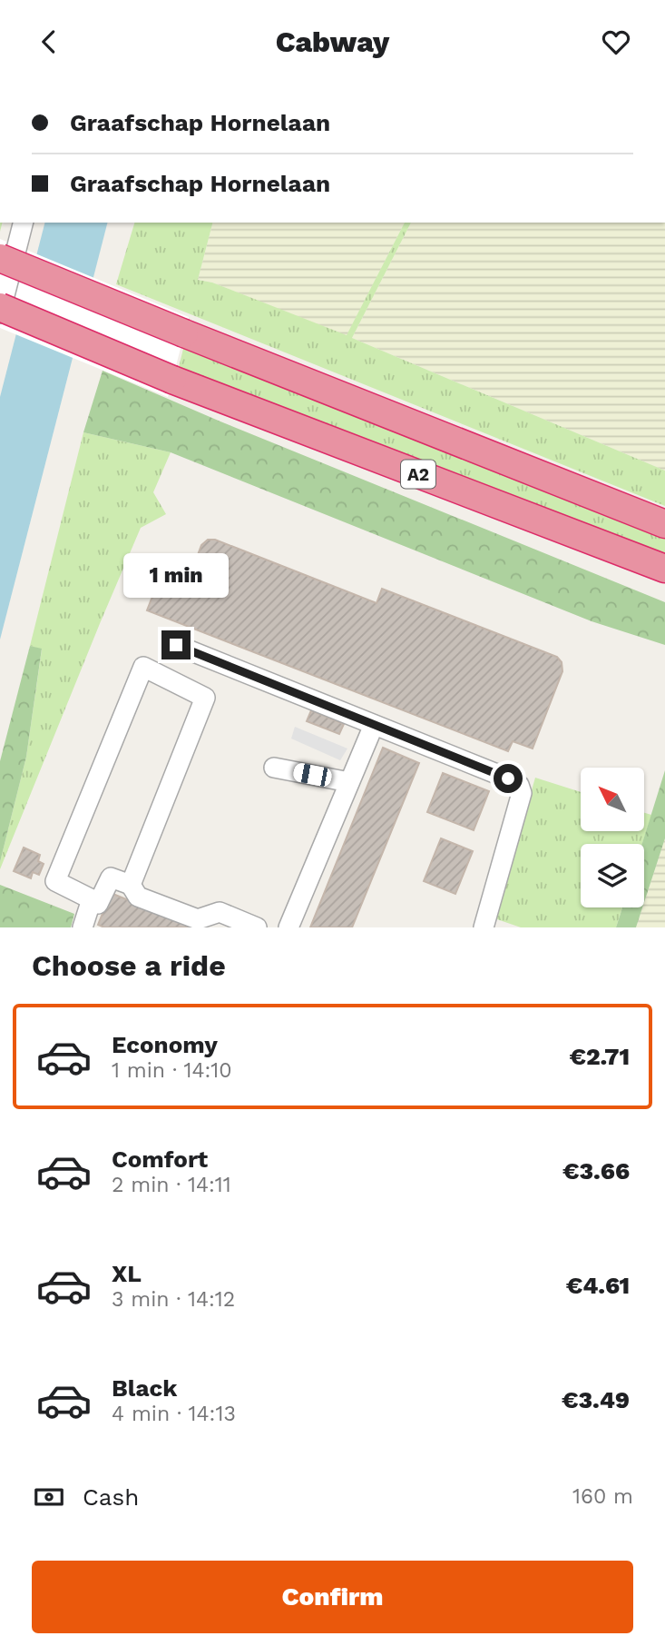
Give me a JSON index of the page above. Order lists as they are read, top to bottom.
{
  "streets": {
    "highway": ["A2"]
  },
  "north": "top left",
  "page": {
    "header": "Cabway",
    "banner": ["Graafschap Hornelaan", "Graafschap Hornelaan"],
    "bubble": "1 min",
    "heading": "Choose a ride",
    "list": [
      {
        "name": "Economy",
        "note": "1 min · 14:10",
        "value": "€2.71"
      },
      {
        "name": "Comfort",
        "note": "2 min · 14:11",
        "value": "€3.66"
      },
      {
        "name": "XL",
        "note": "3 min · 14:12",
        "value": "€4.61"
      },
      {
        "name": "Black",
        "note": "4 min · 14:13",
        "value": "€3.49"
      }
    ],
    "pay": ["Cash", "160 m"],
    "buttons": "Confirm"
  }
}
